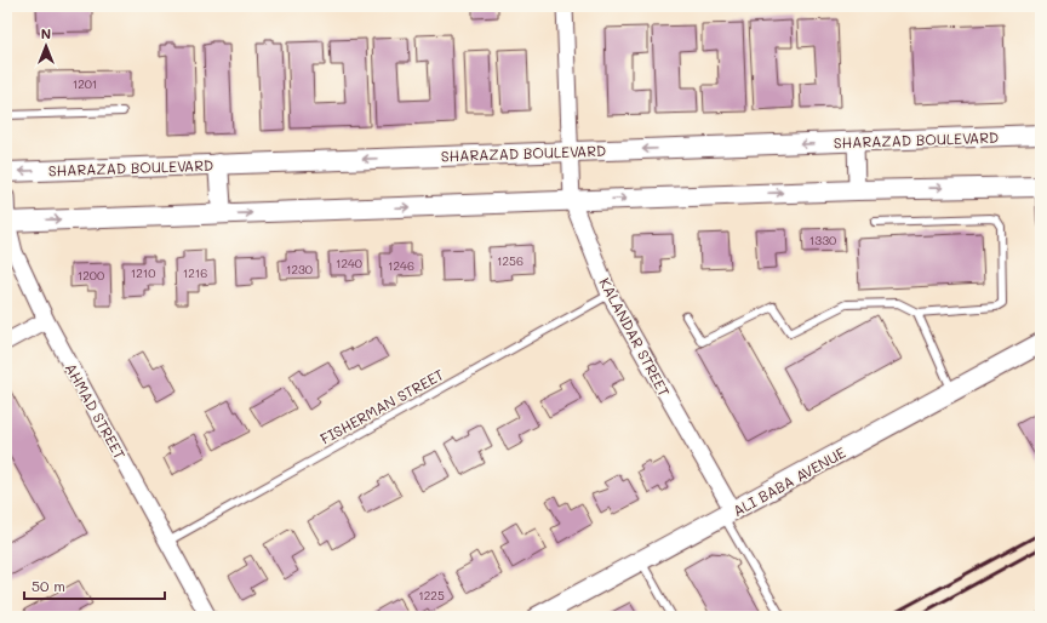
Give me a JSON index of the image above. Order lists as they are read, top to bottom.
{
  "streets": {
    "street": [
      "SHARAZAD BOULEVARD",
      "KALANDAR STREET",
      "AHMAD STREET",
      "ALI BABA AVENUE"
    ],
    "lane": ["FISHERMAN STREET"]
  },
  "crossings": [
    ["SHARAZAD BOULEVARD", "KALANDAR STREET"],
    ["KALANDAR STREET", "FISHERMAN STREET"],
    ["KALANDAR STREET", "ALI BABA AVENUE"],
    ["FISHERMAN STREET", "AHMAD STREET"]
  ],
  "house_numbers": [
    "1201",
    "1330",
    "1256",
    "1240",
    "1246",
    "1230",
    "1210",
    "1216",
    "1200",
    "1225"
  ],
  "scale_bar": "50 m",
  "north": "top"
}
